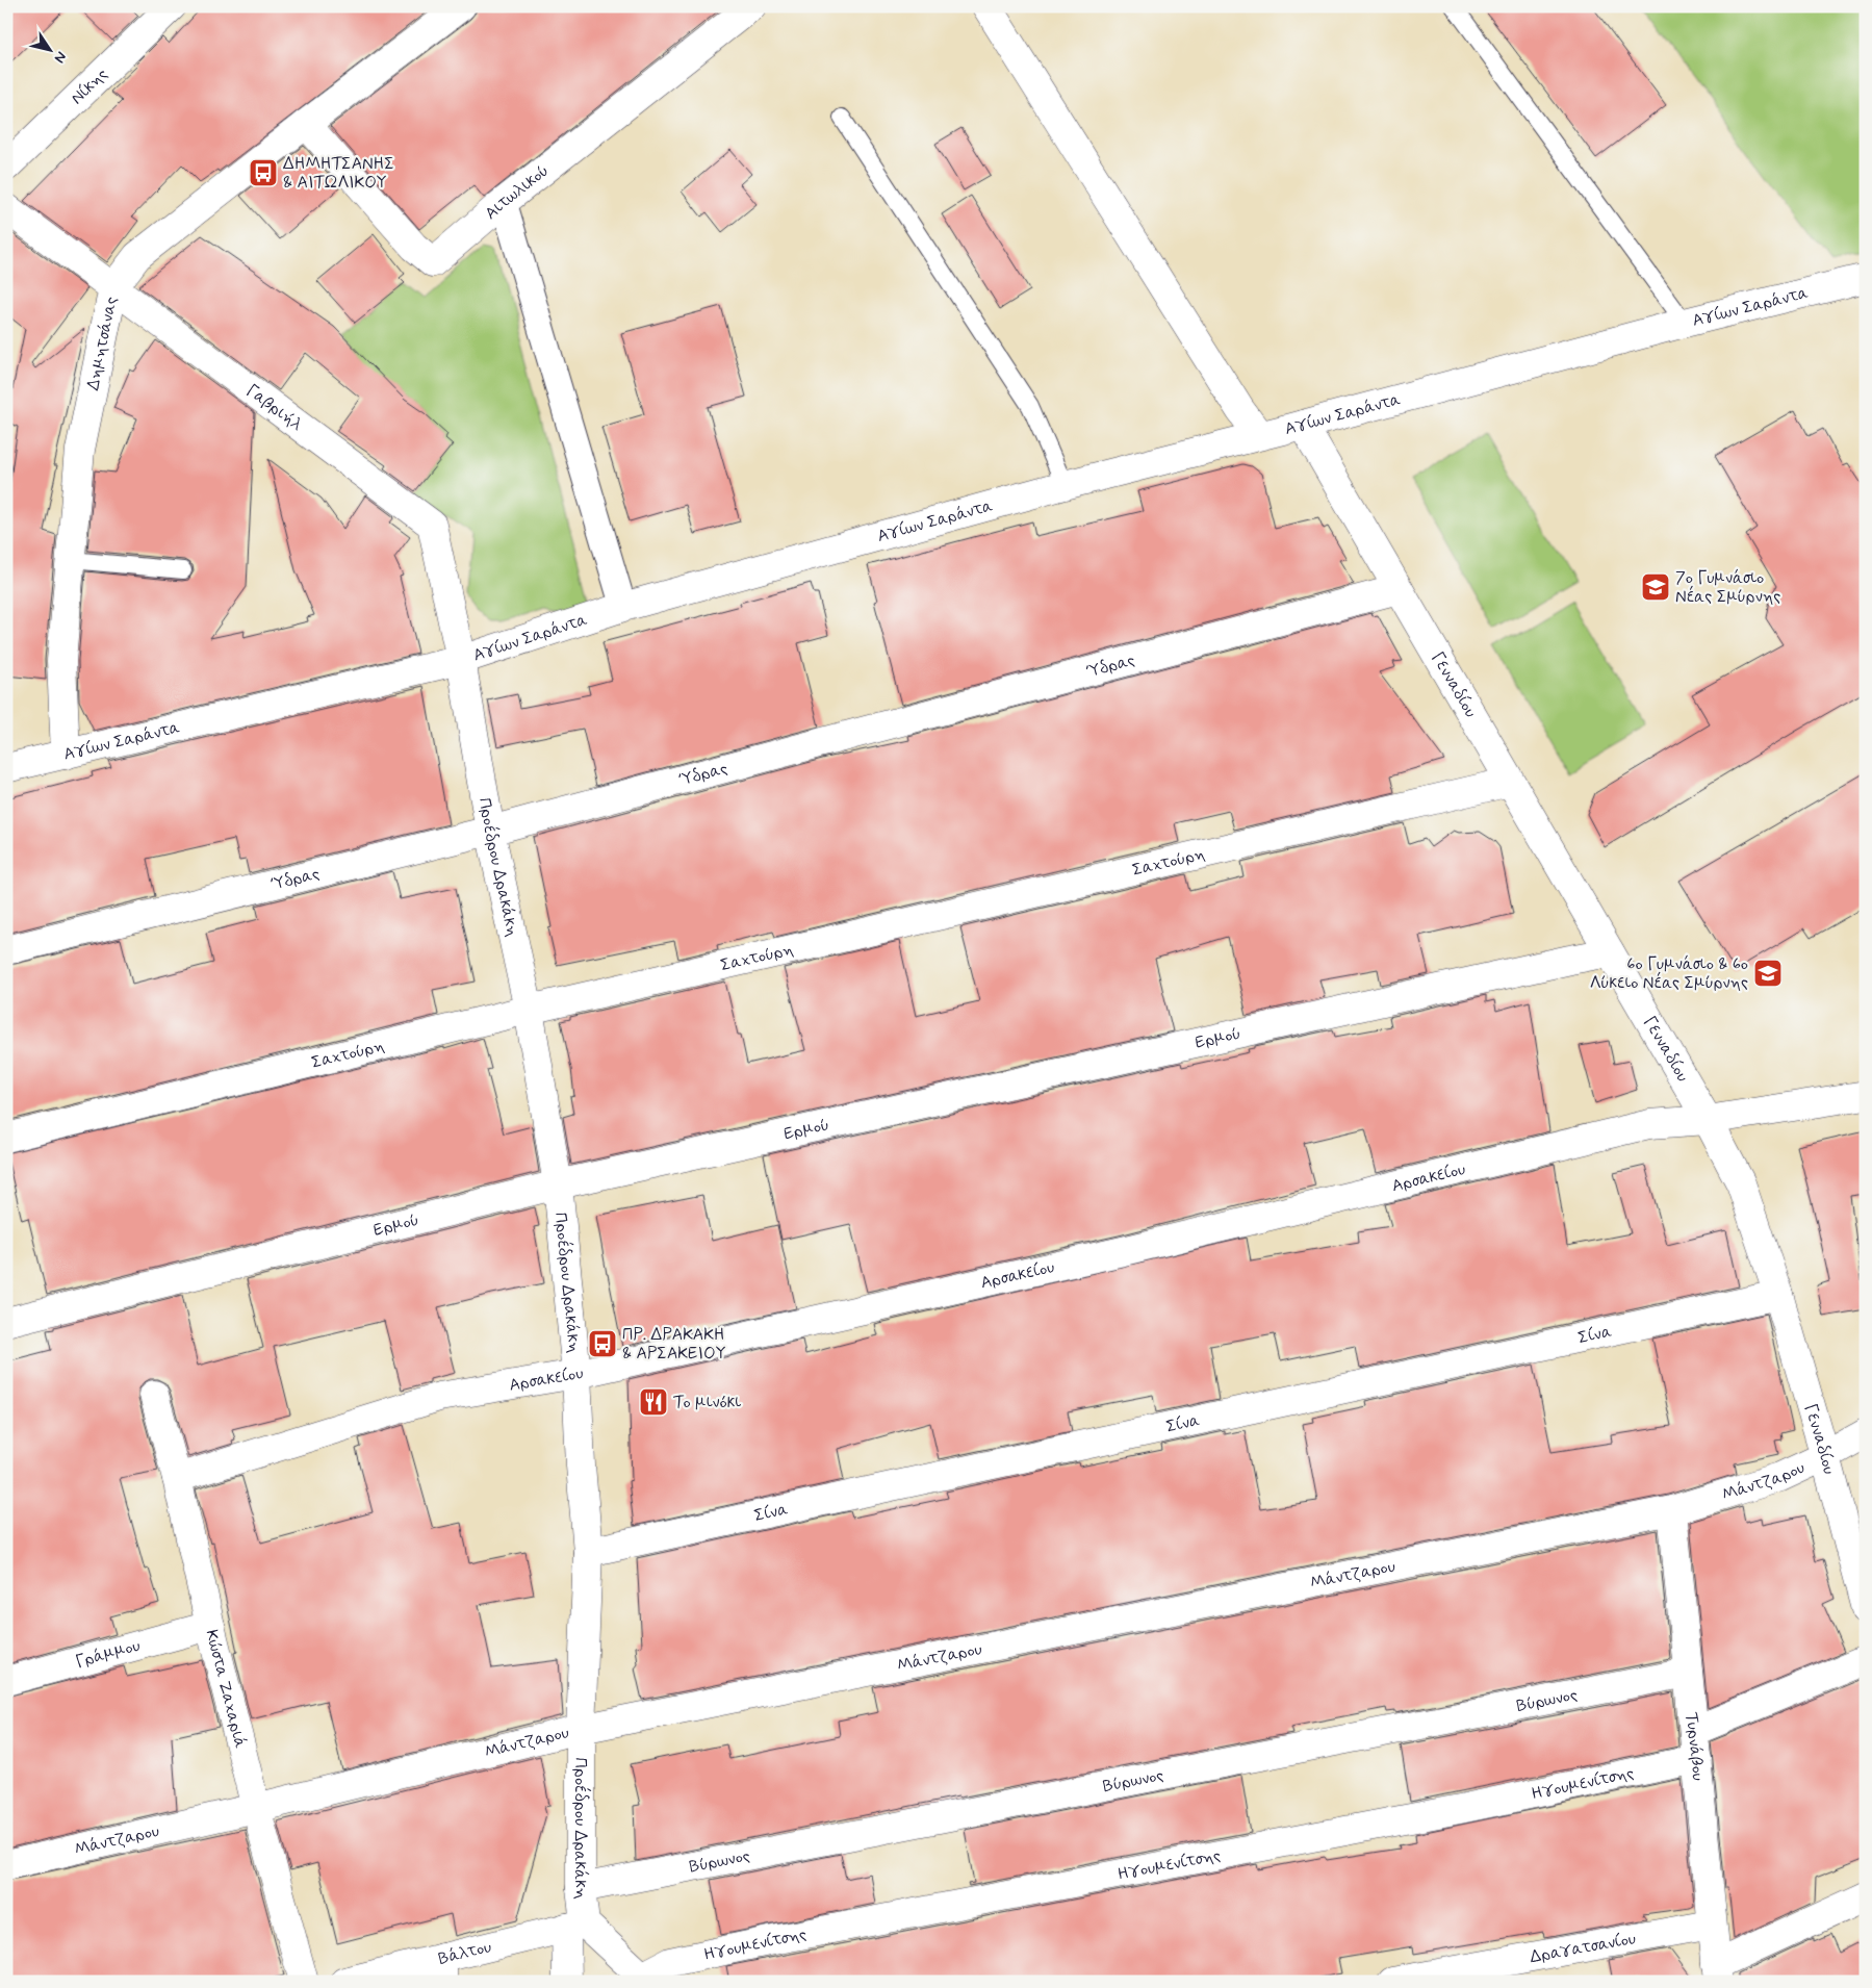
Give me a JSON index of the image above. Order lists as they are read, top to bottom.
{
  "streets": {
    "street": [
      "Νίκης",
      "Αιτωλικού",
      "Αγίων Σαράντα",
      "Δημητσάνας",
      "Γαβριήλ",
      "Ύδρας",
      "Γενναδίου",
      "Σαχτούρη",
      "Προέδρου Δρακάκη",
      "Ερμού",
      "Αρσακείου",
      "Σίνα",
      "Μάντζαρου",
      "Γράμμου",
      "Κώστα Ζαχαριά",
      "Βύρωνος",
      "Τυρνάβου",
      "Ηγουμενίτσης",
      "Δραγατσανίου",
      "Βάλτου"
    ]
  },
  "crossings": [
    ["Αιτωλικού", "Δημητσάνας"],
    ["Αγίων Σαράντα", "Δημητσάνας"],
    ["Αγίων Σαράντα", "Γαβριήλ"],
    ["Αγίων Σαράντα", "Γενναδίου"],
    ["Αγίων Σαράντα", "Προέδρου Δρακάκη"],
    ["Δημητσάνας", "Γαβριήλ"],
    ["Γαβριήλ", "Προέδρου Δρακάκη"],
    ["Ύδρας", "Γενναδίου"],
    ["Ύδρας", "Προέδρου Δρακάκη"],
    ["Γενναδίου", "Σαχτούρη"],
    ["Γενναδίου", "Ερμού"],
    ["Γενναδίου", "Αρσακείου"],
    ["Γενναδίου", "Σίνα"],
    ["Γενναδίου", "Μάντζαρου"],
    ["Σαχτούρη", "Προέδρου Δρακάκη"],
    ["Προέδρου Δρακάκη", "Ερμού"],
    ["Προέδρου Δρακάκη", "Αρσακείου"],
    ["Προέδρου Δρακάκη", "Σίνα"],
    ["Προέδρου Δρακάκη", "Μάντζαρου"],
    ["Προέδρου Δρακάκη", "Βύρωνος"],
    ["Προέδρου Δρακάκη", "Ηγουμενίτσης"],
    ["Προέδρου Δρακάκη", "Βάλτου"],
    ["Αρσακείου", "Κώστα Ζαχαριά"],
    ["Μάντζαρου", "Κώστα Ζαχαριά"],
    ["Μάντζαρου", "Τυρνάβου"],
    ["Γράμμου", "Κώστα Ζαχαριά"],
    ["Βύρωνος", "Τυρνάβου"],
    ["Τυρνάβου", "Ηγουμενίτσης"],
    ["Τυρνάβου", "Δραγατσανίου"]
  ],
  "places": {
    "bus stop": ["ΔΗΜΗΤΣΑΝΗΣ & ΑΙΤΩΛΙΚΟΥ", "ΠΡ. ΔΡΑΚΑΚΗ & ΑΡΣΑΚΕΙΟΥ"],
    "school or university": ["7ο Γυμνάσιο Νέας Σμύρνης", "6ο Γυμνάσιο & 6ο Λύκειο Νέας Σμύρνης"],
    "restaurant": ["Το μινόκι"]
  },
  "north": "bottom right"
}
